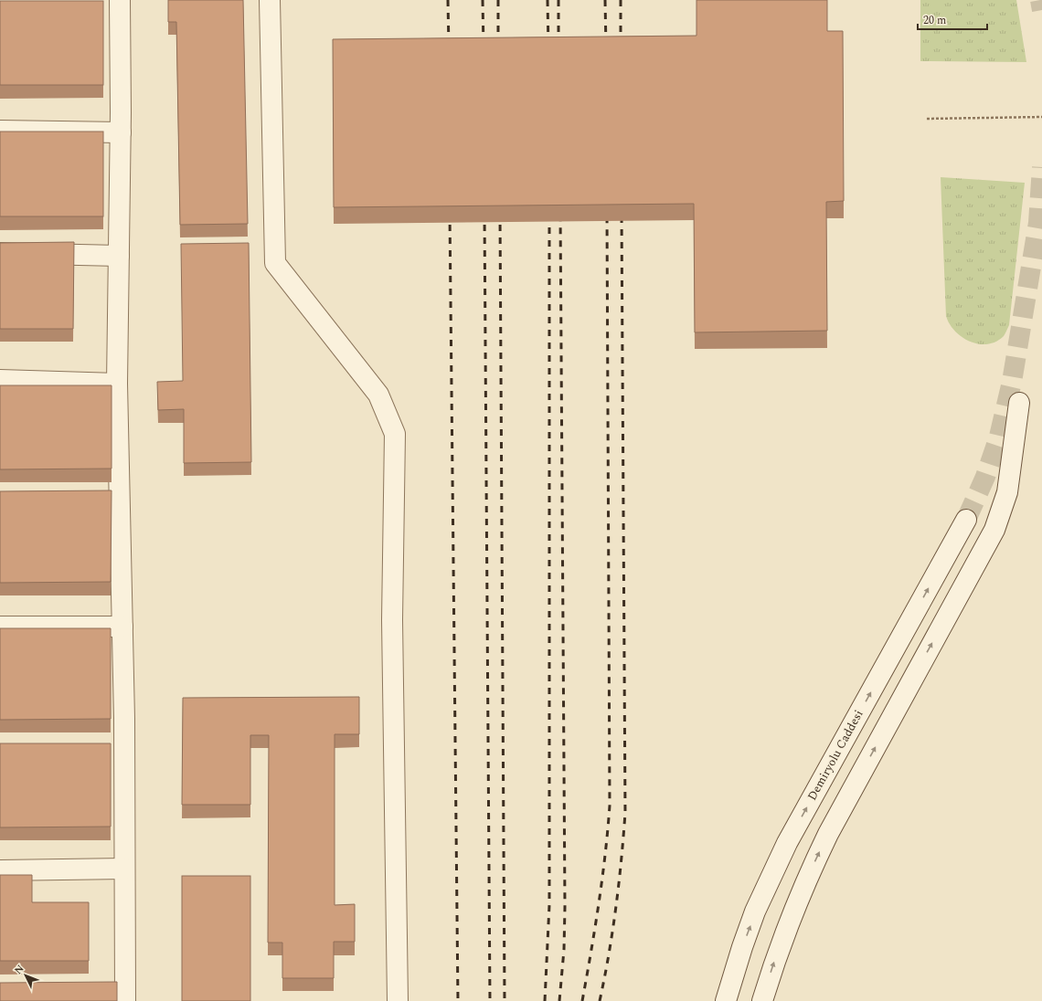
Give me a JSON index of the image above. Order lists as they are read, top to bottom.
{
  "streets": {
    "street": ["Demiryolu Caddesi"]
  },
  "scale_bar": "20 m",
  "north": "top left"
}
